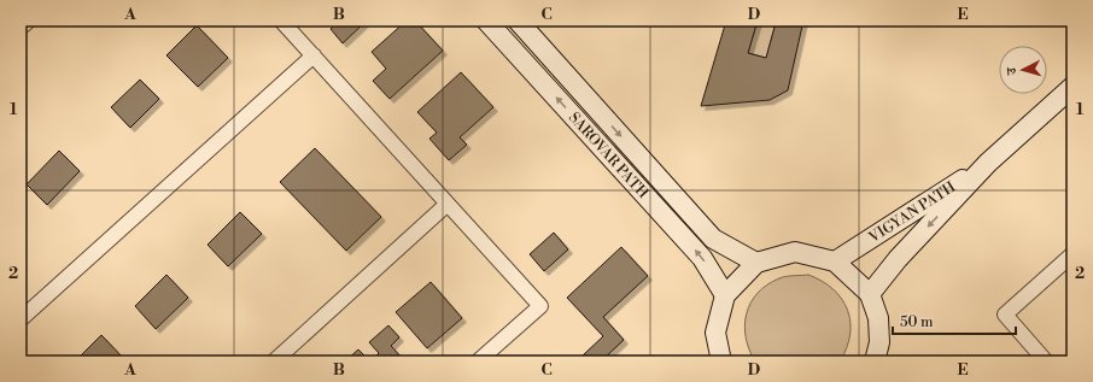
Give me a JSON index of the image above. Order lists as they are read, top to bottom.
{
  "streets": {
    "main road": ["SAROVAR PATH", "VIGYAN PATH"]
  },
  "scale_bar": "50 m",
  "north": "left",
  "grid": {
    "columns": [
      "A",
      "B",
      "C",
      "D",
      "E"
    ],
    "rows": ["1", "2"]
  }
}
